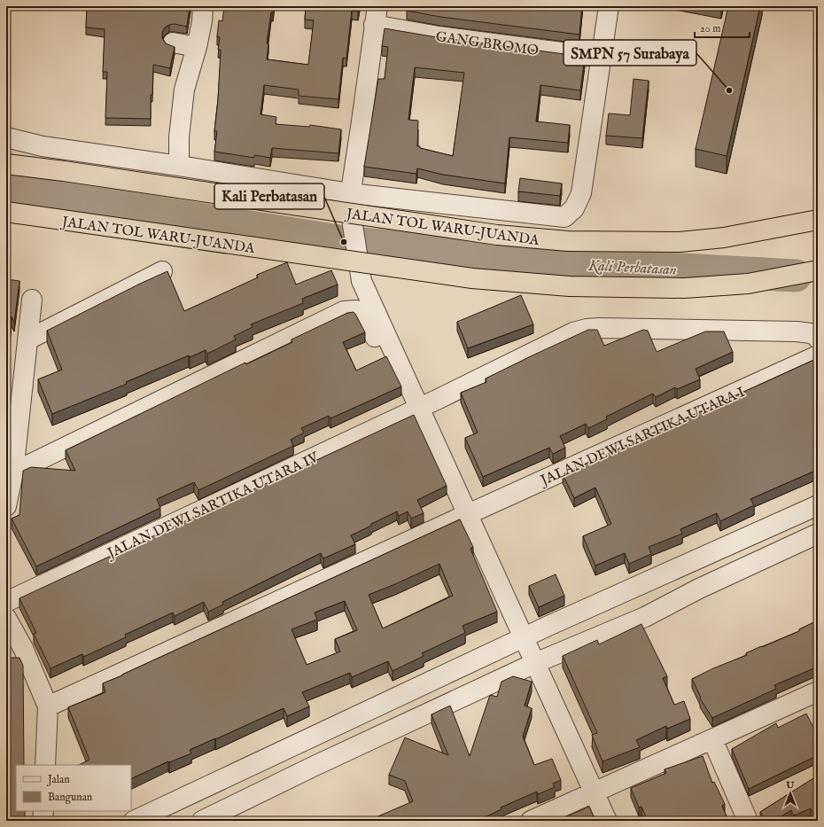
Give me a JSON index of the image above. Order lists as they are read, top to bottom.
{
  "streets": {
    "highway": ["JALAN TOL WARU–JUANDA"],
    "street": ["GANG BROMO", "JALAN DEWI SARTIKA UTARA I", "JALAN DEWI SARTIKA UTARA IV"]
  },
  "water": ["Kali Perbatasan"],
  "places": ["SMPN 57 Surabaya", "Kali Perbatasan"],
  "legend": ["Jalan", "Bangunan"],
  "scale_bar": "20 m",
  "north": "top"
}
